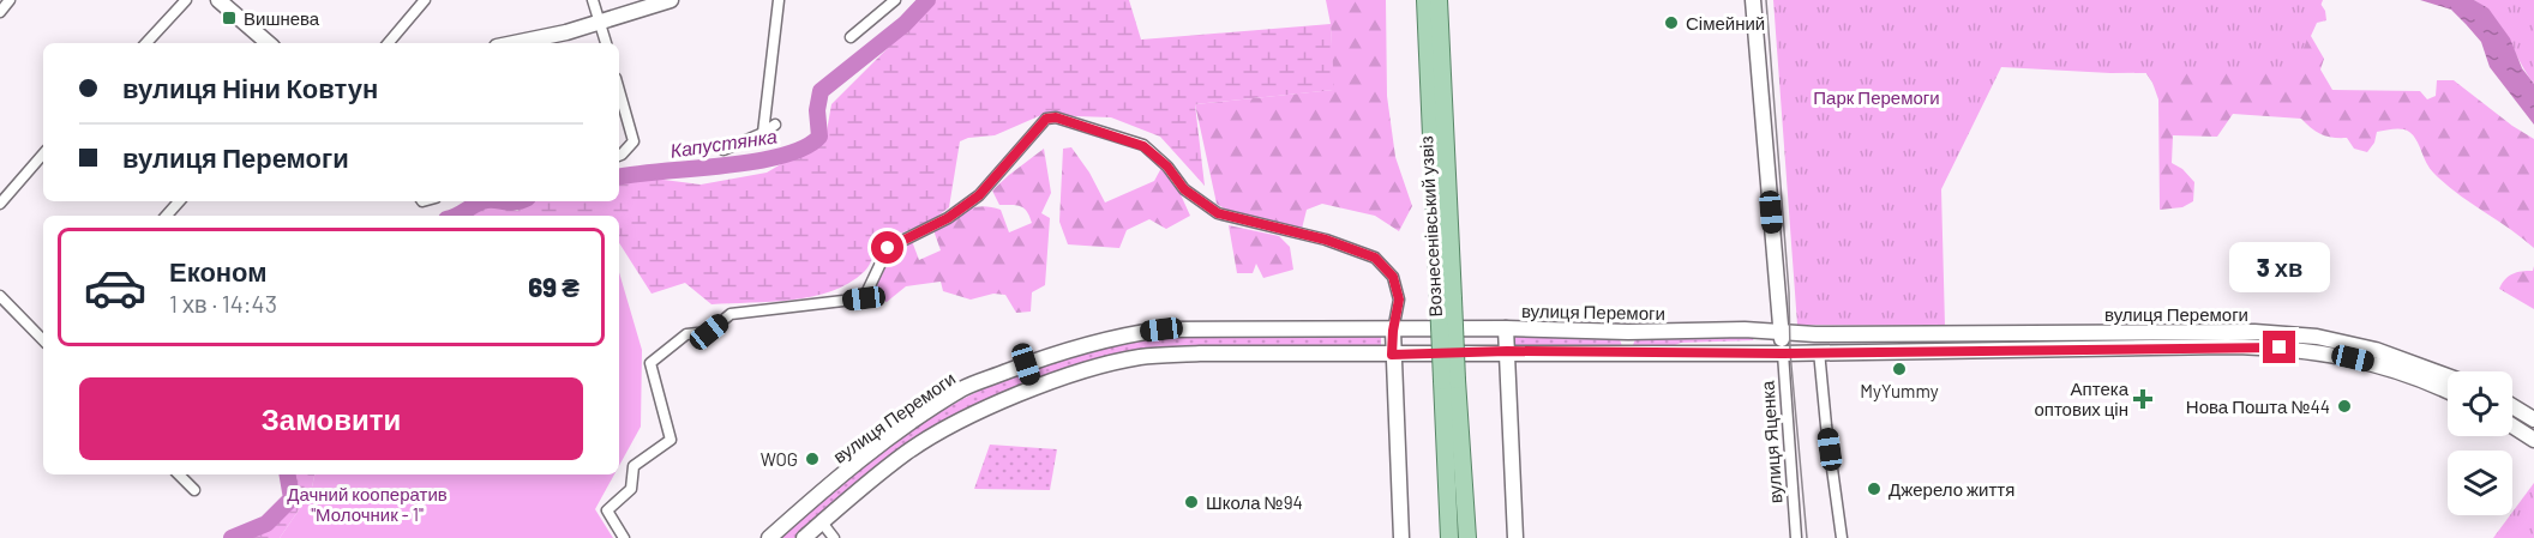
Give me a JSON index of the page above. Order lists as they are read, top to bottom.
{
  "streets": {
    "main road": ["Вознесенівський узвіз", "вулиця Перемоги", "вулиця Яценка"]
  },
  "crossings": [
    ["вулиця Перемоги", "вулиця Яценка"]
  ],
  "water": ["Капустянка"],
  "parks": ["Парк Перемоги", "Дачний кооператив \"Молочник - 1\""],
  "places": {
    "transit": ["Вишнева"],
    "other": [
      "Сімейний",
      "MyYummy",
      "Нова Пошта №44",
      "WOG",
      "Джерело життя",
      "Школа №94"
    ],
    "health": ["Аптека оптових цін"]
  },
  "page": {
    "banner": ["вулиця Ніни Ковтун", "вулиця Перемоги"],
    "list": [
      {
        "name": "Економ",
        "note": "1 хв · 14:43",
        "value": "69 ₴"
      }
    ],
    "bubble": "3 хв",
    "buttons": "Замовити"
  }
}
